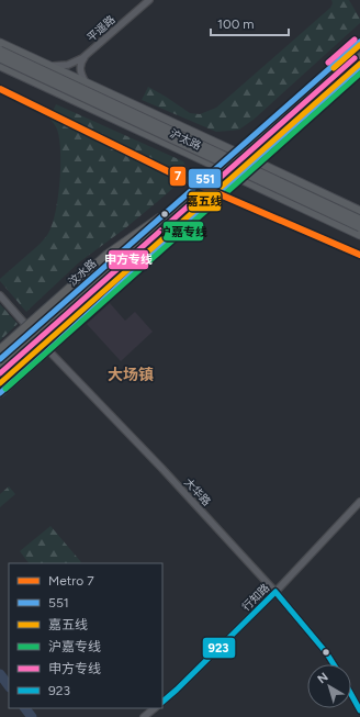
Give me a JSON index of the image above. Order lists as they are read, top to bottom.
{
  "streets": {
    "main road": ["沪太路", "汶水路"],
    "street": ["平遥路", "大华路", "行知路"]
  },
  "crossings": [
    ["平遥路", "沪太路"],
    ["沪太路", "汶水路"],
    ["汶水路", "大华路"],
    ["大华路", "行知路"]
  ],
  "districts": ["大场镇"],
  "lines": [
    "transit line 申方专线",
    "transit line 551",
    "transit line 嘉五线",
    "transit line 沪嘉专线",
    "metro line 7",
    "transit line 923"
  ],
  "legend": [
    "Metro 7",
    "551",
    "嘉五线",
    "沪嘉专线",
    "申方专线",
    "923"
  ],
  "scale_bar": "100 m",
  "north": "top left"
}
